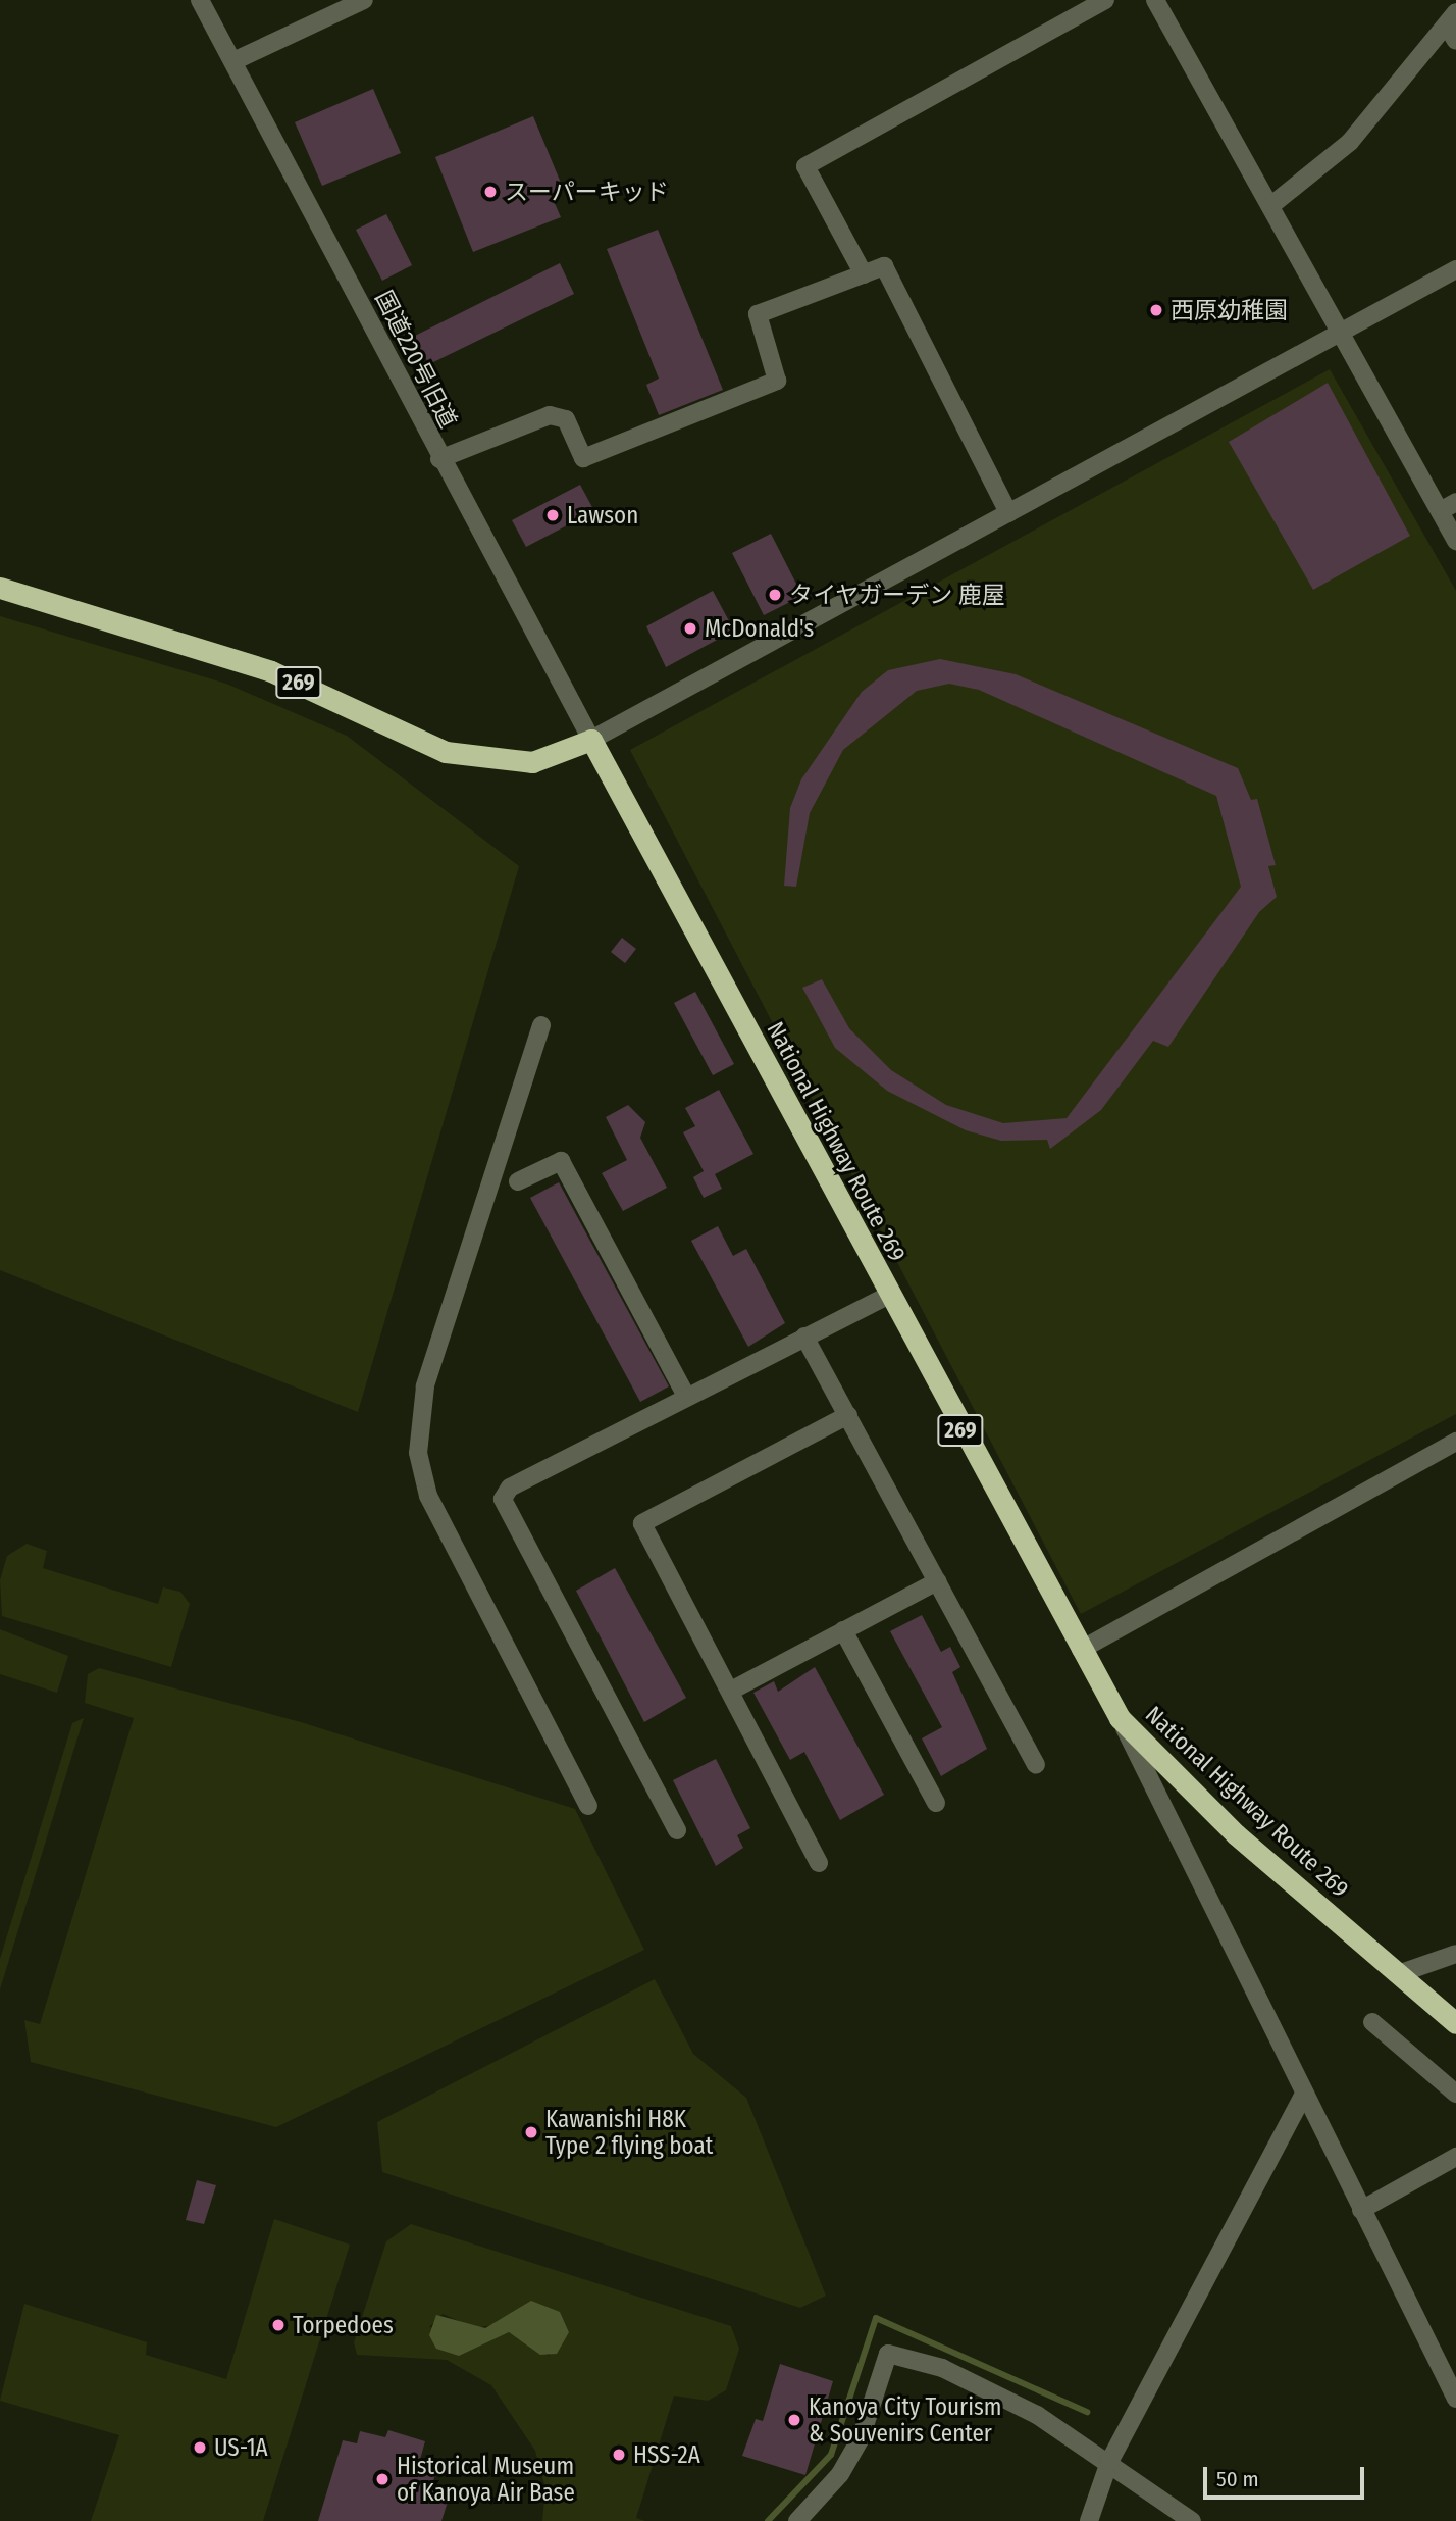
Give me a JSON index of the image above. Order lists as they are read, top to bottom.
{
  "streets": {
    "highway": ["269", "National Highway Route 269"],
    "street": ["国道220号旧道"]
  },
  "crossings": [
    ["国道220号旧道", "269"],
    ["国道220号旧道", "National Highway Route 269"],
    ["269", "National Highway Route 269"]
  ],
  "places": [
    "スーパーキッド",
    "西原幼稚園",
    "Lawson",
    "タイヤガーデン 鹿屋",
    "McDonald's",
    "Kawanishi H8K Type 2 flying boat",
    "Torpedoes",
    "Kanoya City Tourism & Souvenirs Center",
    "US-1A",
    "HSS-2A",
    "Historical Museum of Kanoya Air Base"
  ],
  "scale_bar": "50 m"
}
